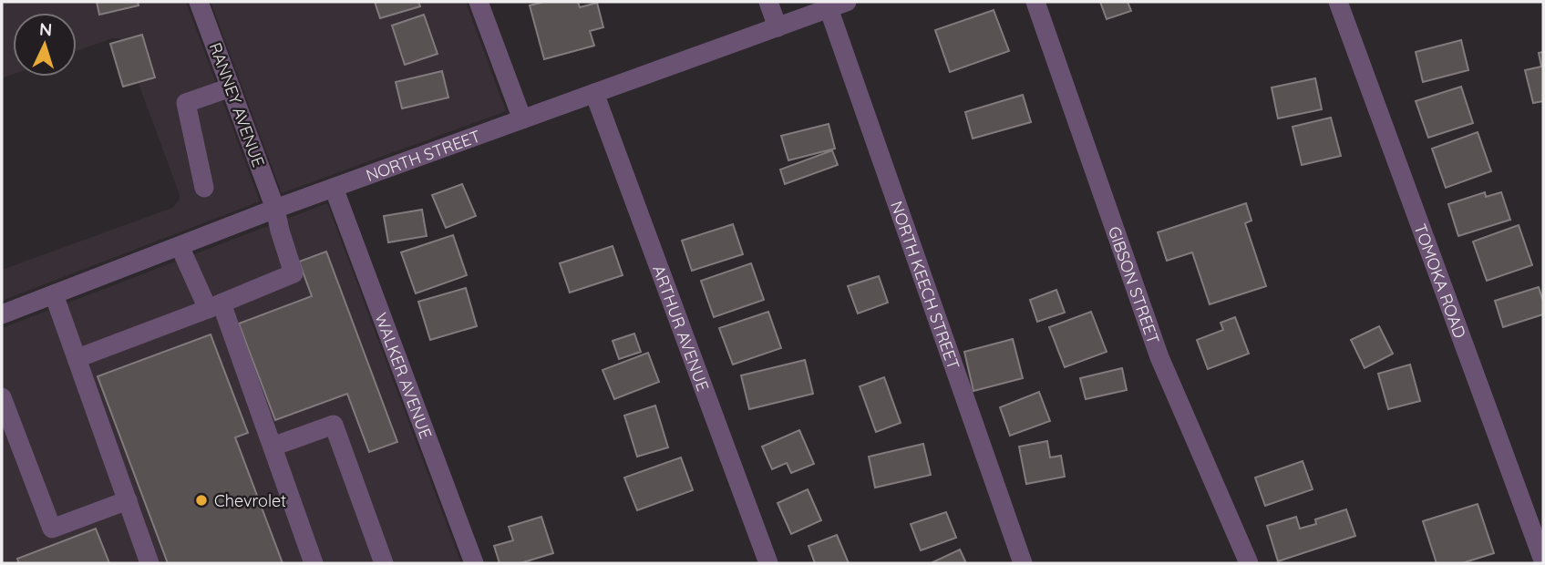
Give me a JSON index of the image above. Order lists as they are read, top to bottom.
{
  "streets": {
    "street": [
      "RANNEY AVENUE",
      "NORTH STREET",
      "TOMOKA ROAD",
      "GIBSON STREET",
      "NORTH KEECH STREET",
      "ARTHUR AVENUE",
      "WALKER AVENUE"
    ]
  },
  "crossings": [
    ["RANNEY AVENUE", "NORTH STREET"],
    ["NORTH STREET", "NORTH KEECH STREET"],
    ["NORTH STREET", "ARTHUR AVENUE"],
    ["NORTH STREET", "WALKER AVENUE"]
  ],
  "places": ["Chevrolet"],
  "north": "top"
}
